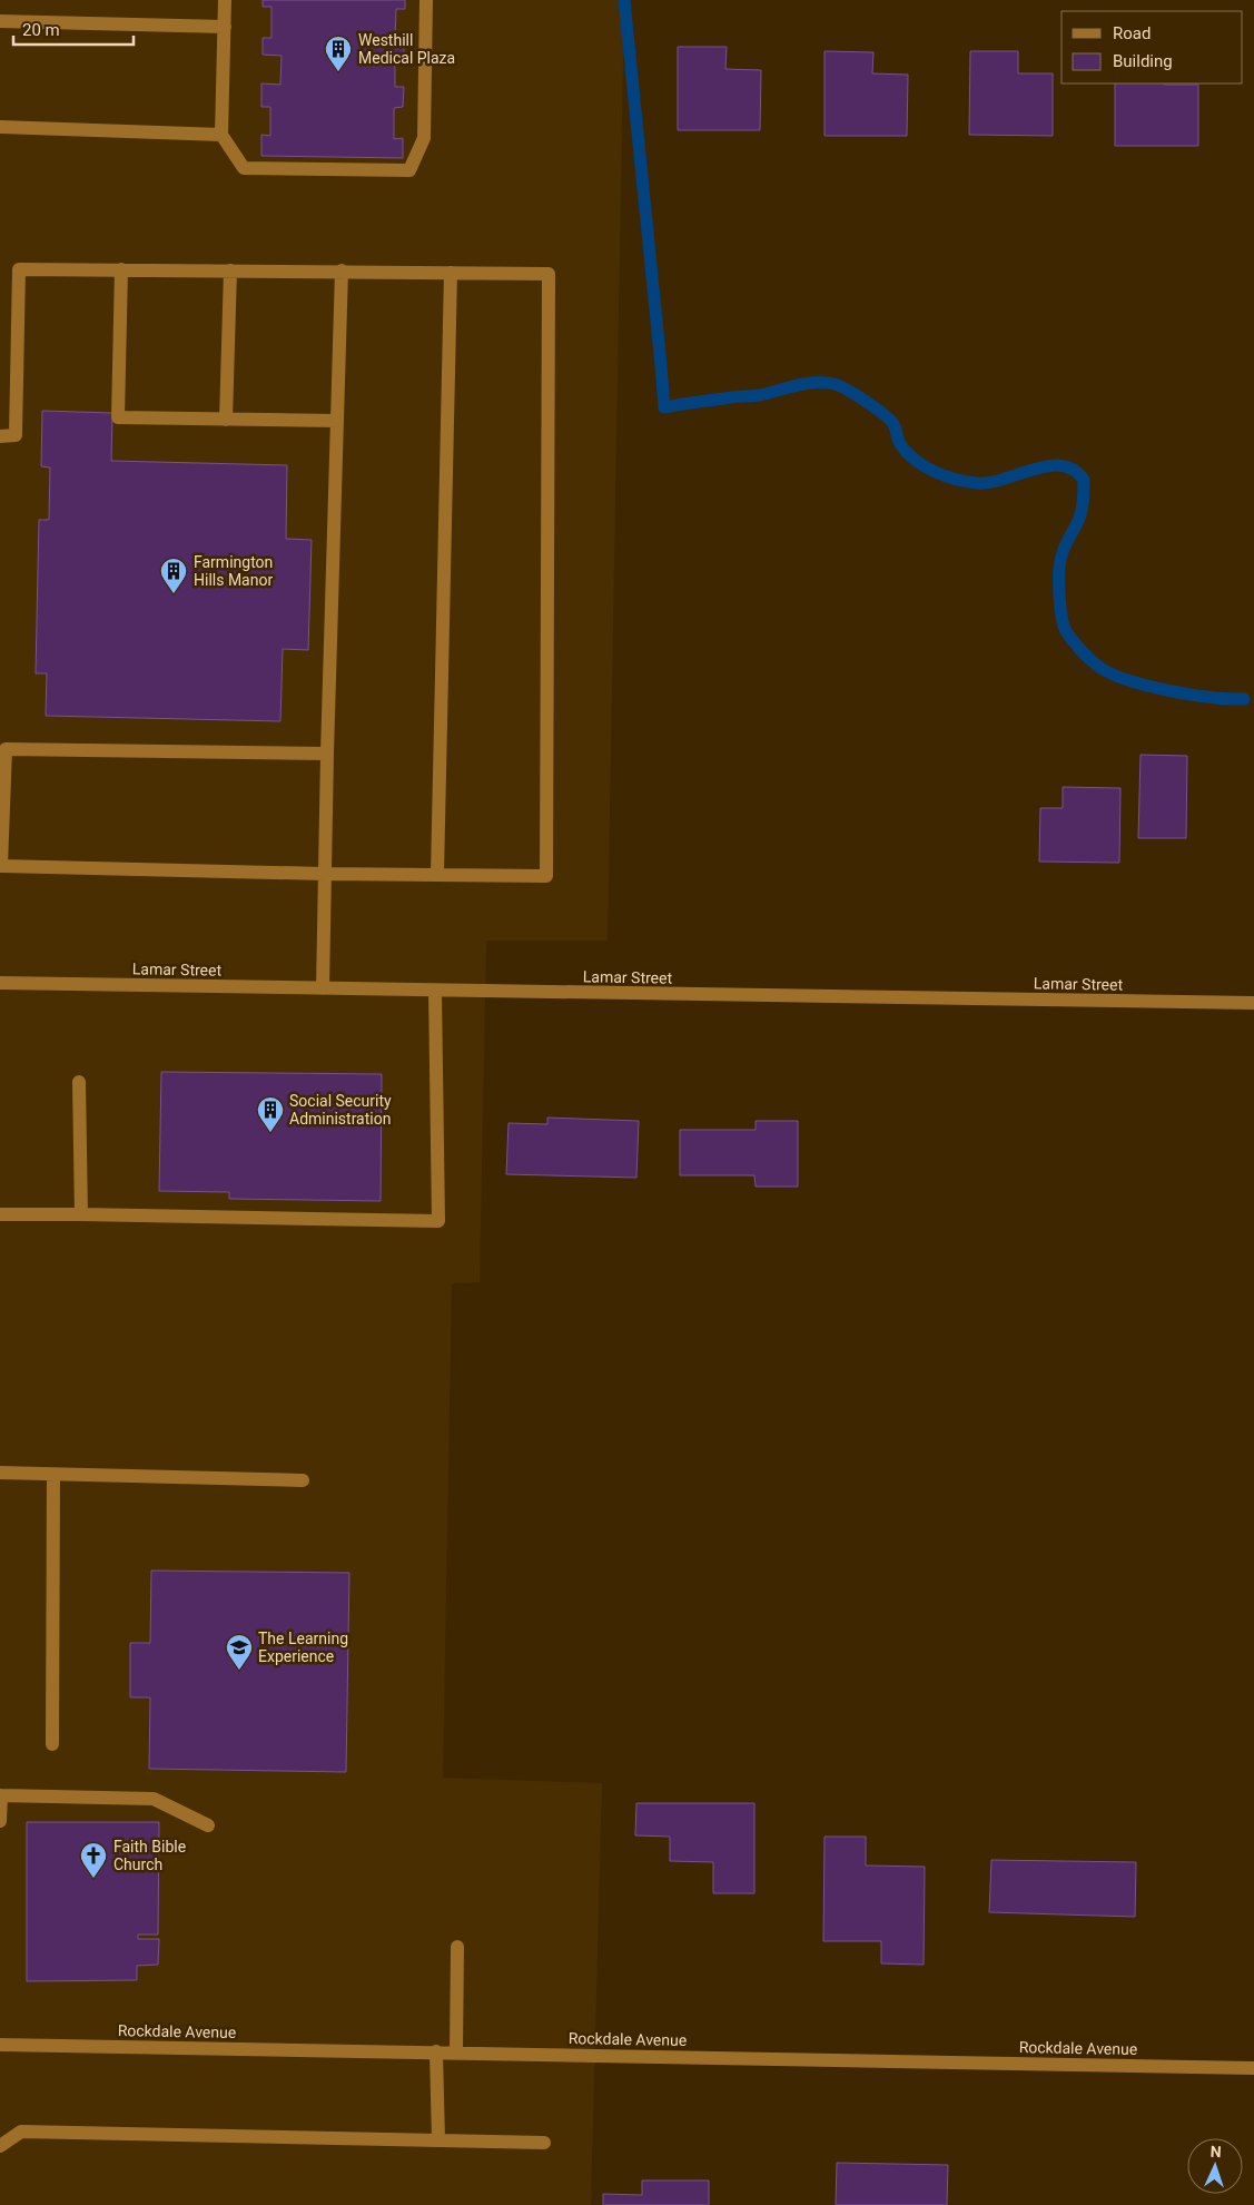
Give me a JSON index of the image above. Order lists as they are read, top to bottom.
{
  "streets": {
    "street": ["Lamar Street", "Rockdale Avenue"]
  },
  "places": {
    "building": ["Westhill Medical Plaza", "Farmington Hills Manor", "Social Security Administration"],
    "school or university": ["The Learning Experience"],
    "church": ["Faith Bible Church"]
  },
  "legend": ["Road", "Building"],
  "scale_bar": "20 m",
  "north": "top"
}
